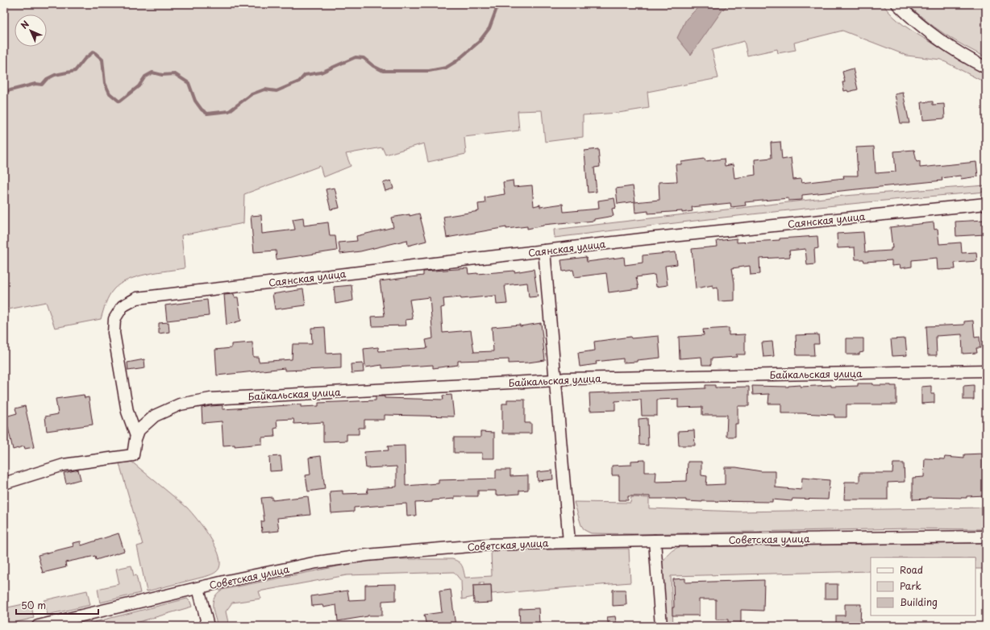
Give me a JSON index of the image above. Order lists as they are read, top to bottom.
{
  "streets": {
    "street": ["Саянская улица", "Байкальская улица", "Советская улица"]
  },
  "crossings": [
    ["Саянская улица", "Байкальская улица"]
  ],
  "legend": ["Road", "Park", "Building"],
  "scale_bar": "50 m",
  "north": "top left"
}
